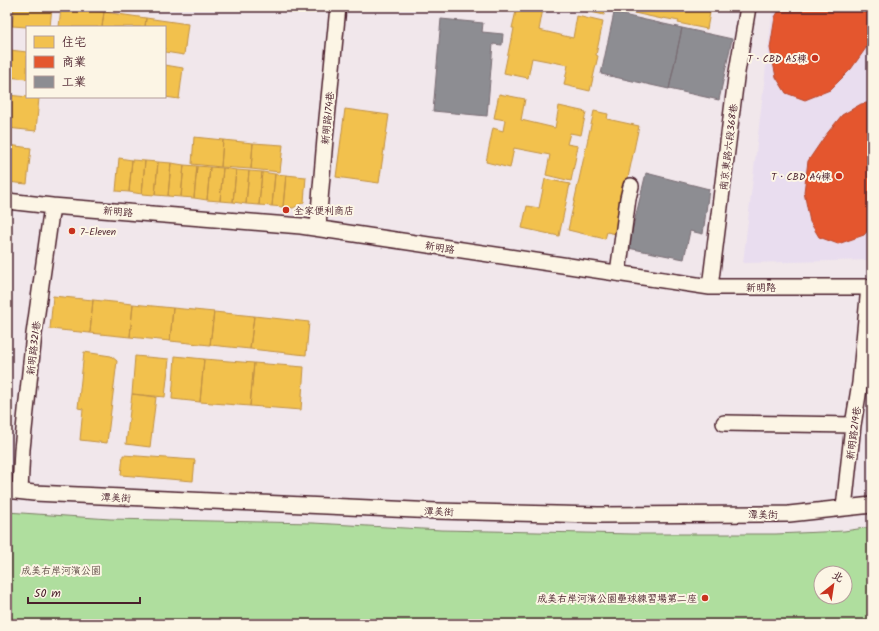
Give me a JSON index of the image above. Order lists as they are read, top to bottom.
{
  "streets": {
    "street": [
      "新明路174巷",
      "南京東路六段368巷",
      "新明路",
      "新明路321巷",
      "新明路219巷",
      "潭美街"
    ]
  },
  "crossings": [
    ["新明路174巷", "新明路"],
    ["南京東路六段368巷", "新明路"],
    ["新明路", "新明路321巷"],
    ["新明路", "新明路219巷"],
    ["新明路321巷", "潭美街"],
    ["新明路219巷", "潭美街"]
  ],
  "parks": ["成美右岸河濱公園"],
  "places": [
    "T．CBD A5棟",
    "T．CBD A4棟",
    "全家便利商店",
    "7-Eleven",
    "成美右岸河濱公園壘球練習場第二座"
  ],
  "legend": ["住宅", "商業", "工業"],
  "scale_bar": "50 m",
  "north": "top right"
}
